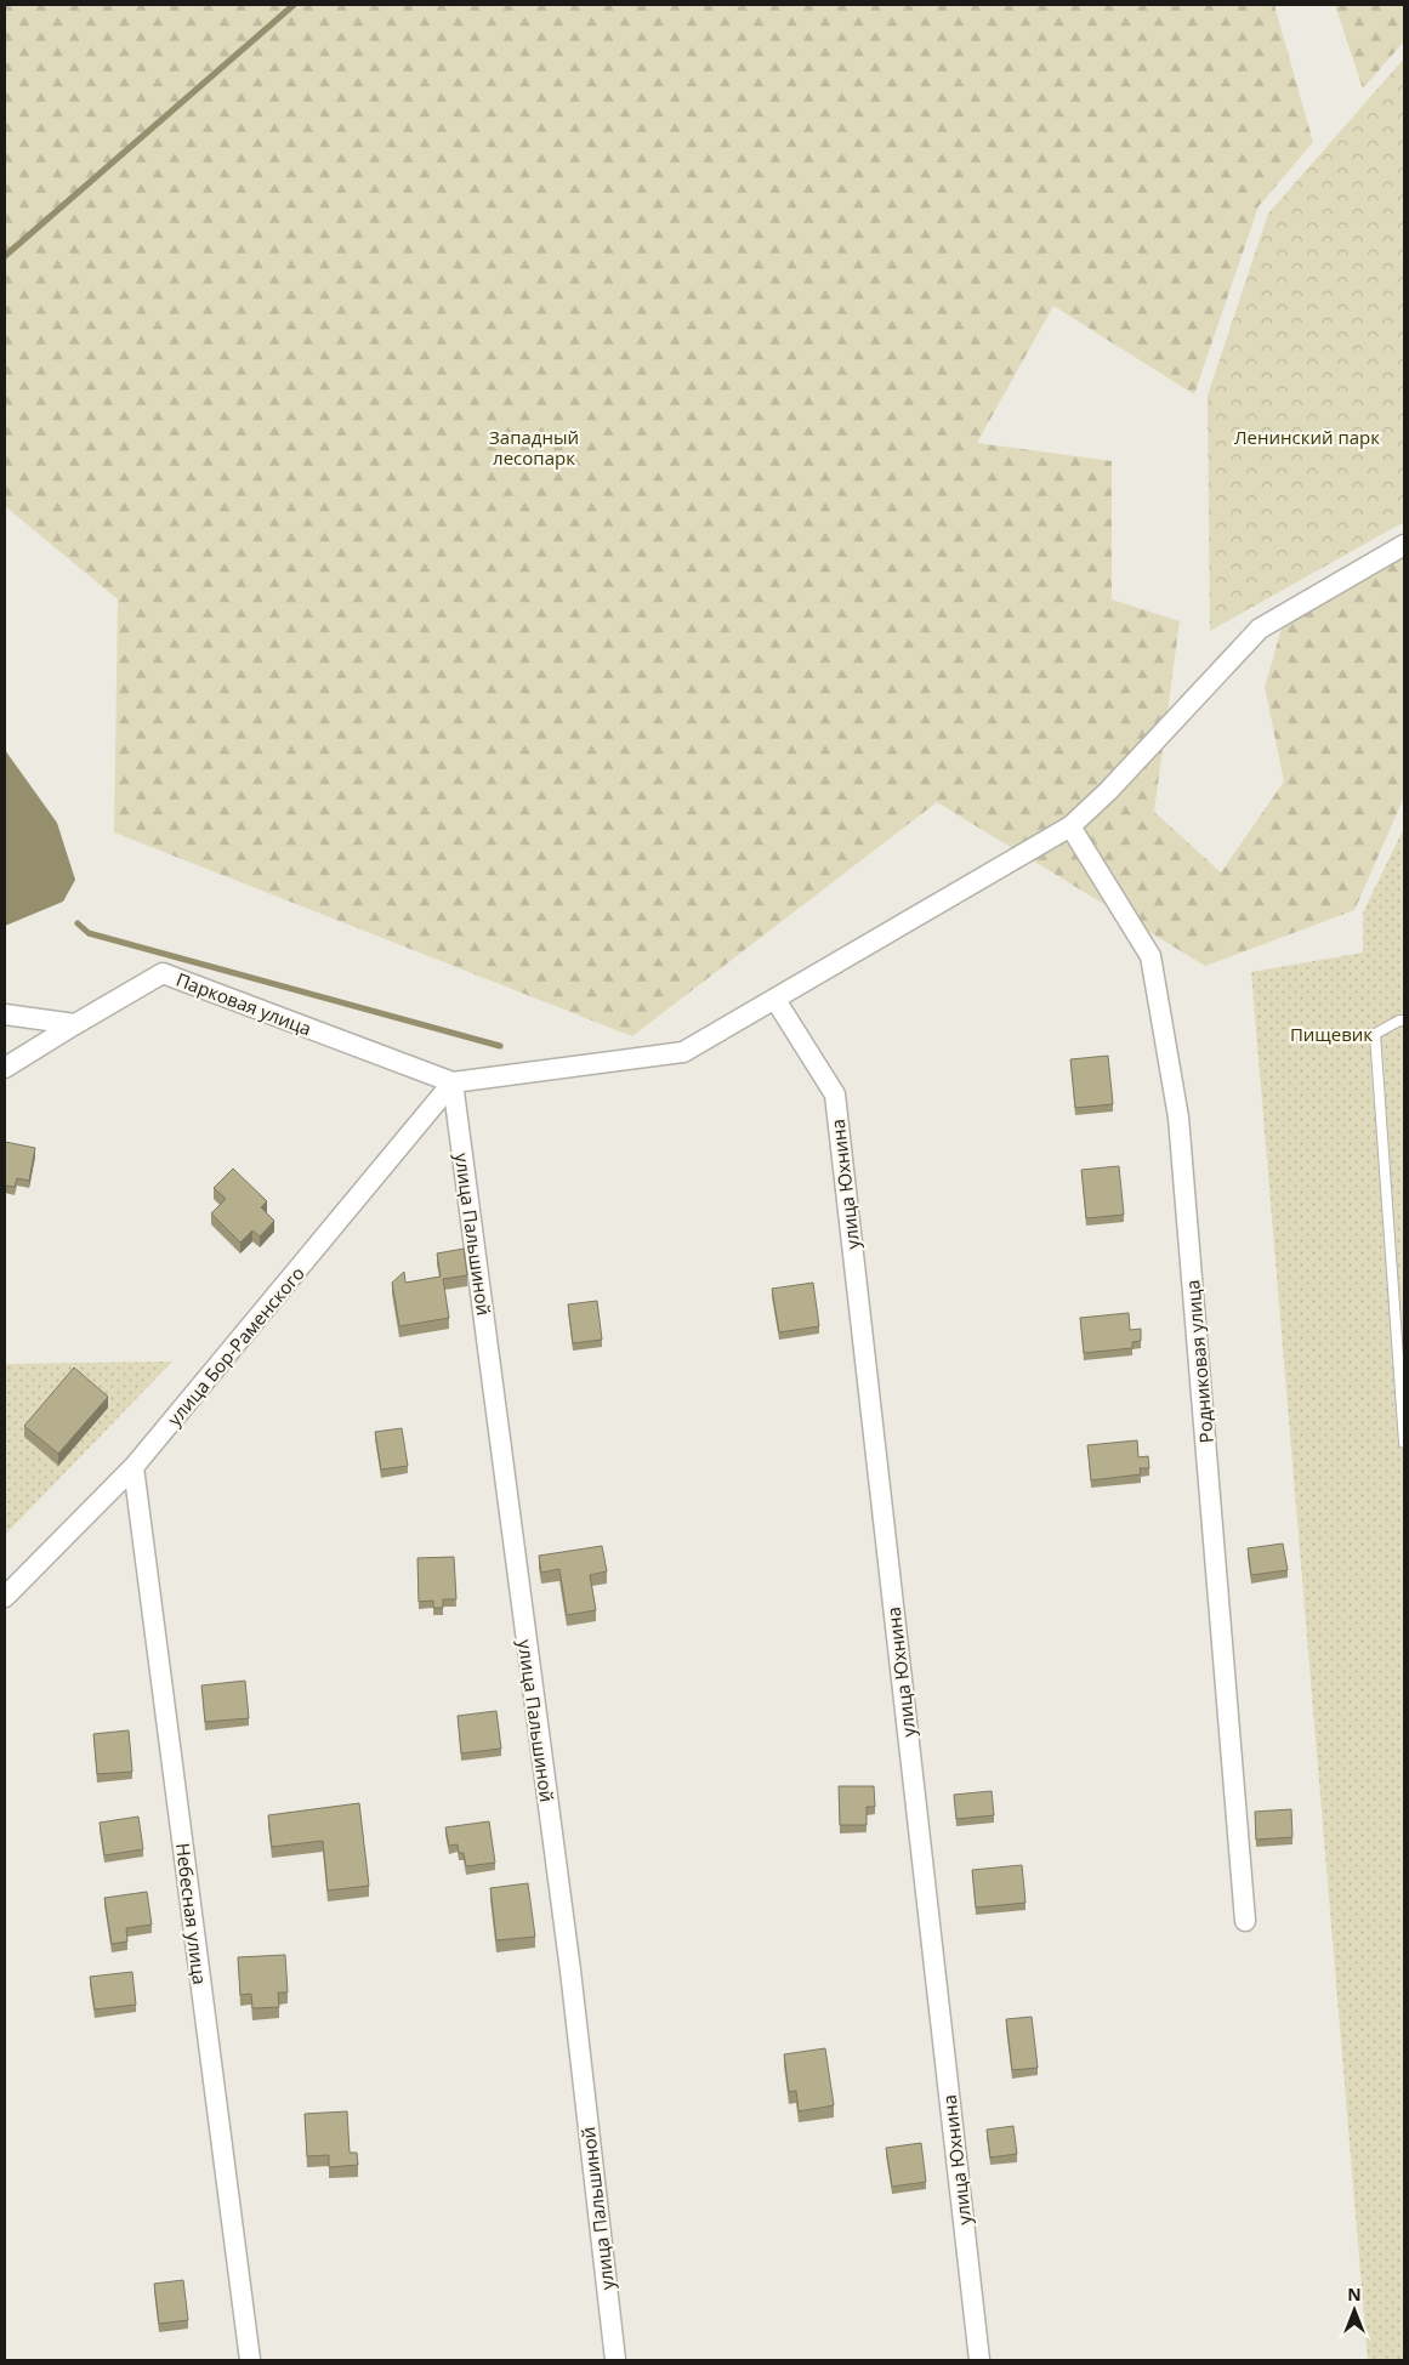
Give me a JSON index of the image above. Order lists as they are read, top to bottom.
{
  "streets": {
    "street": [
      "Парковая улица",
      "улица Юхнина",
      "улица Пальшиной",
      "улица Бор-Раменского",
      "Родниковая улица",
      "Небесная улица"
    ]
  },
  "crossings": [
    ["Парковая улица", "улица Пальшиной"],
    ["Парковая улица", "улица Бор-Раменского"],
    ["улица Пальшиной", "улица Бор-Раменского"],
    ["улица Бор-Раменского", "Небесная улица"]
  ],
  "parks": ["Западный лесопарк", "Ленинский парк", "Пищевик"],
  "north": "top"
}
